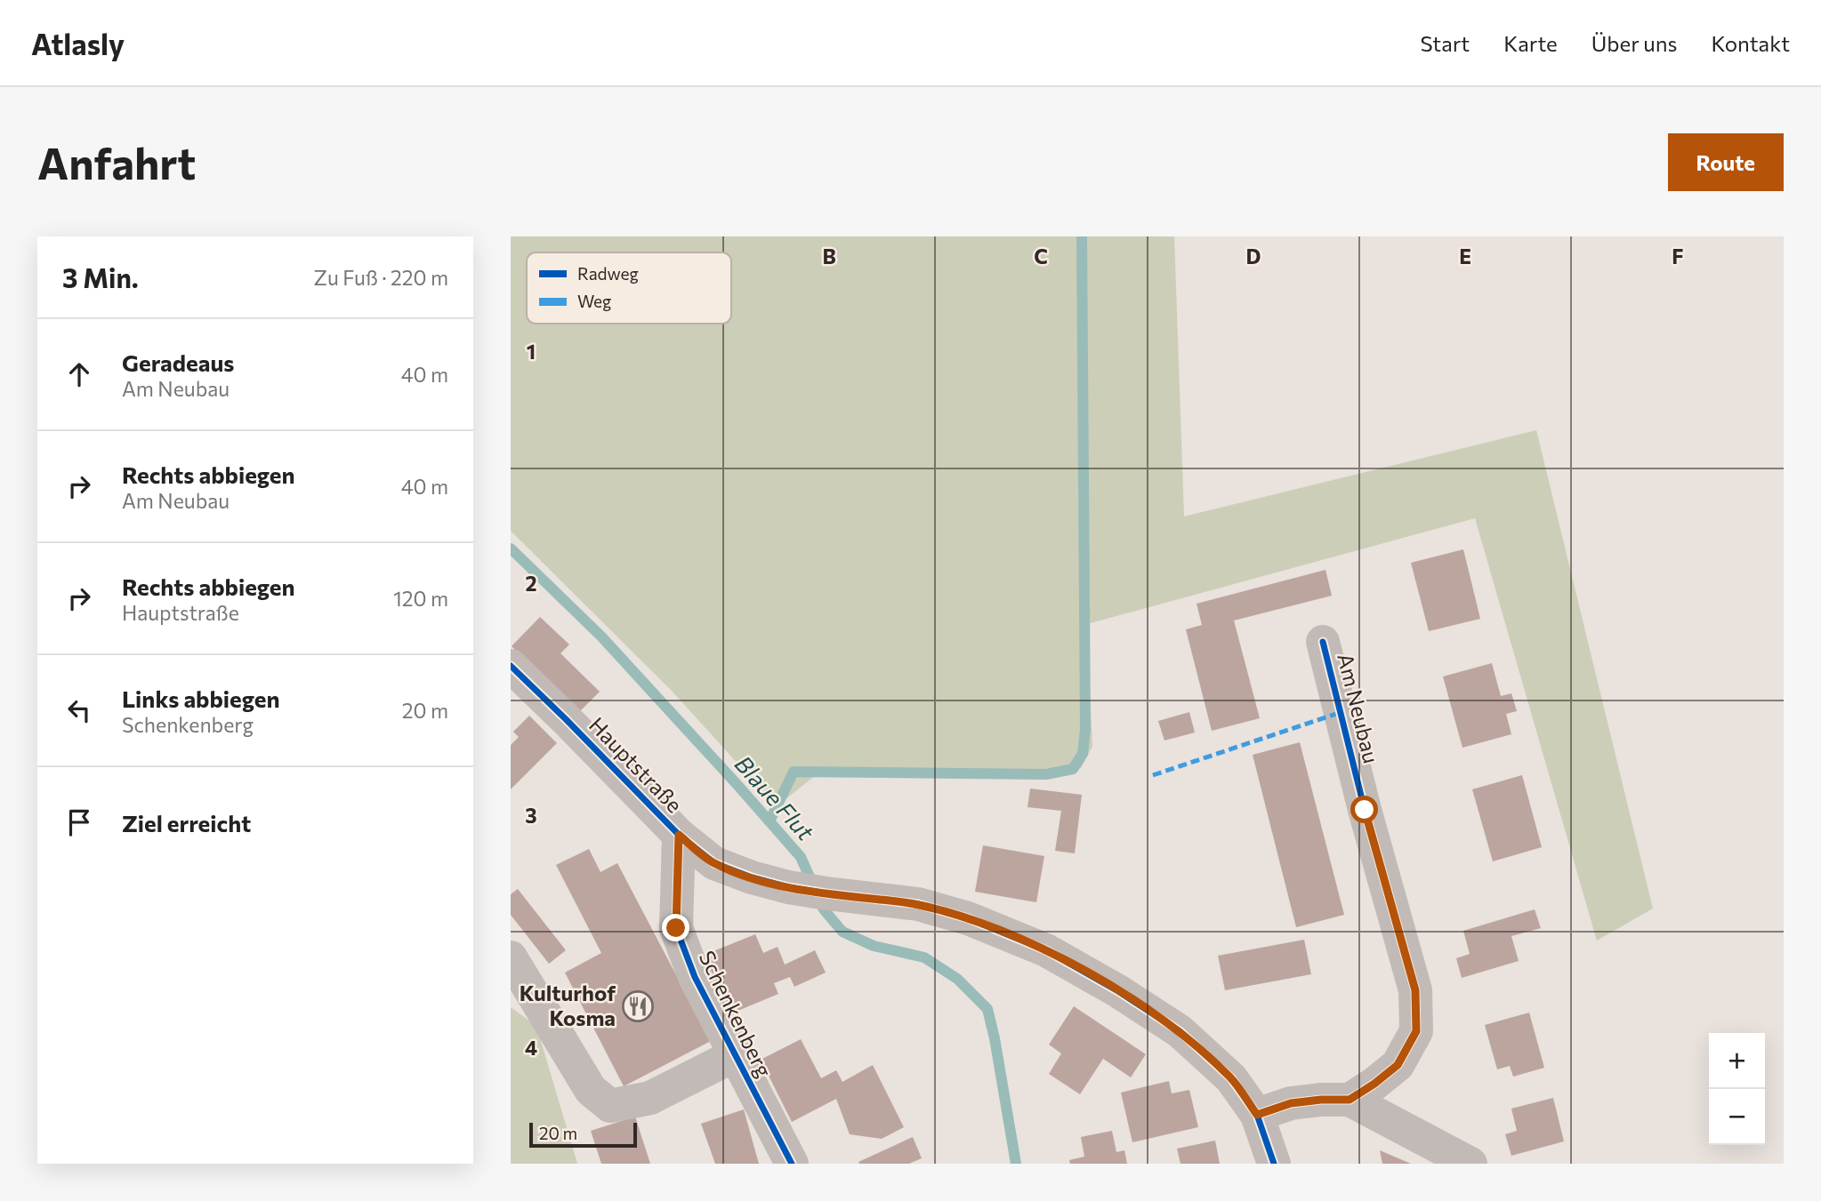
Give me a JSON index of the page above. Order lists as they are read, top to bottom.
{
  "streets": {
    "street": ["Am Neubau", "Hauptstraße", "Schenkenberg"]
  },
  "crossings": [
    ["Hauptstraße", "Schenkenberg"]
  ],
  "water": ["Blaue Flut"],
  "places": {
    "restaurant": ["Kulturhof Kosma"]
  },
  "legend": ["Radweg", "Weg"],
  "scale_bar": "20 m",
  "page": {
    "header": "Atlasly",
    "nav": [
      "Start",
      "Karte",
      "Über uns",
      "Kontakt"
    ],
    "buttons": "Route",
    "title": "Anfahrt",
    "heading": ["3 Min.", "Zu Fuß · 220 m"],
    "list": [
      ["Geradeaus", "Am Neubau", "40 m"],
      ["Rechts abbiegen", "Am Neubau", "40 m"],
      ["Rechts abbiegen", "Hauptstraße", "120 m"],
      ["Links abbiegen", "Schenkenberg", "20 m"],
      "Ziel erreicht"
    ],
    "map_buttons": ["+", "−"],
    "scale": "20 m"
  },
  "grid": {
    "columns": [
      "B",
      "C",
      "D",
      "E",
      "F"
    ],
    "rows": [
      "1",
      "2",
      "3",
      "4"
    ]
  }
}
